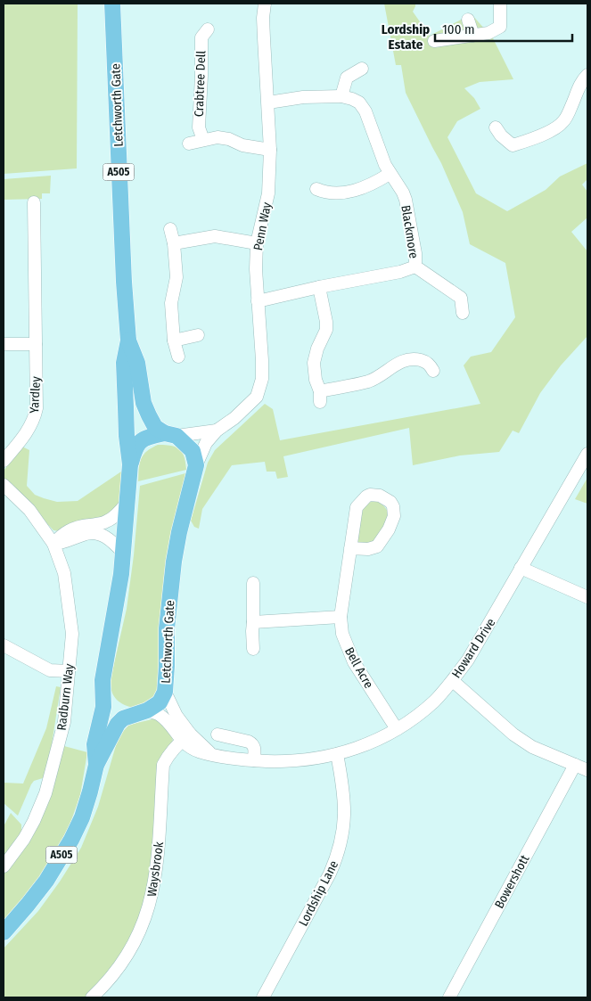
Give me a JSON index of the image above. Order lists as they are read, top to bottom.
{
  "streets": {
    "main road": ["Letchworth Gate", "A505"],
    "street": [
      "Crabtree Dell",
      "Penn Way",
      "Blackmore",
      "Yardley",
      "Howard Drive",
      "Bell Acre",
      "Radburn Way",
      "Waysbrook",
      "Bowershott",
      "Lordship Lane"
    ]
  },
  "crossings": [
    ["Letchworth Gate", "A505"],
    ["Letchworth Gate", "Penn Way"],
    ["Letchworth Gate", "Howard Drive"],
    ["Penn Way", "Blackmore"],
    ["Howard Drive", "Bell Acre"],
    ["Howard Drive", "Waysbrook"],
    ["Howard Drive", "Lordship Lane"]
  ],
  "districts": ["Lordship Estate"],
  "scale_bar": "100 m"
}
